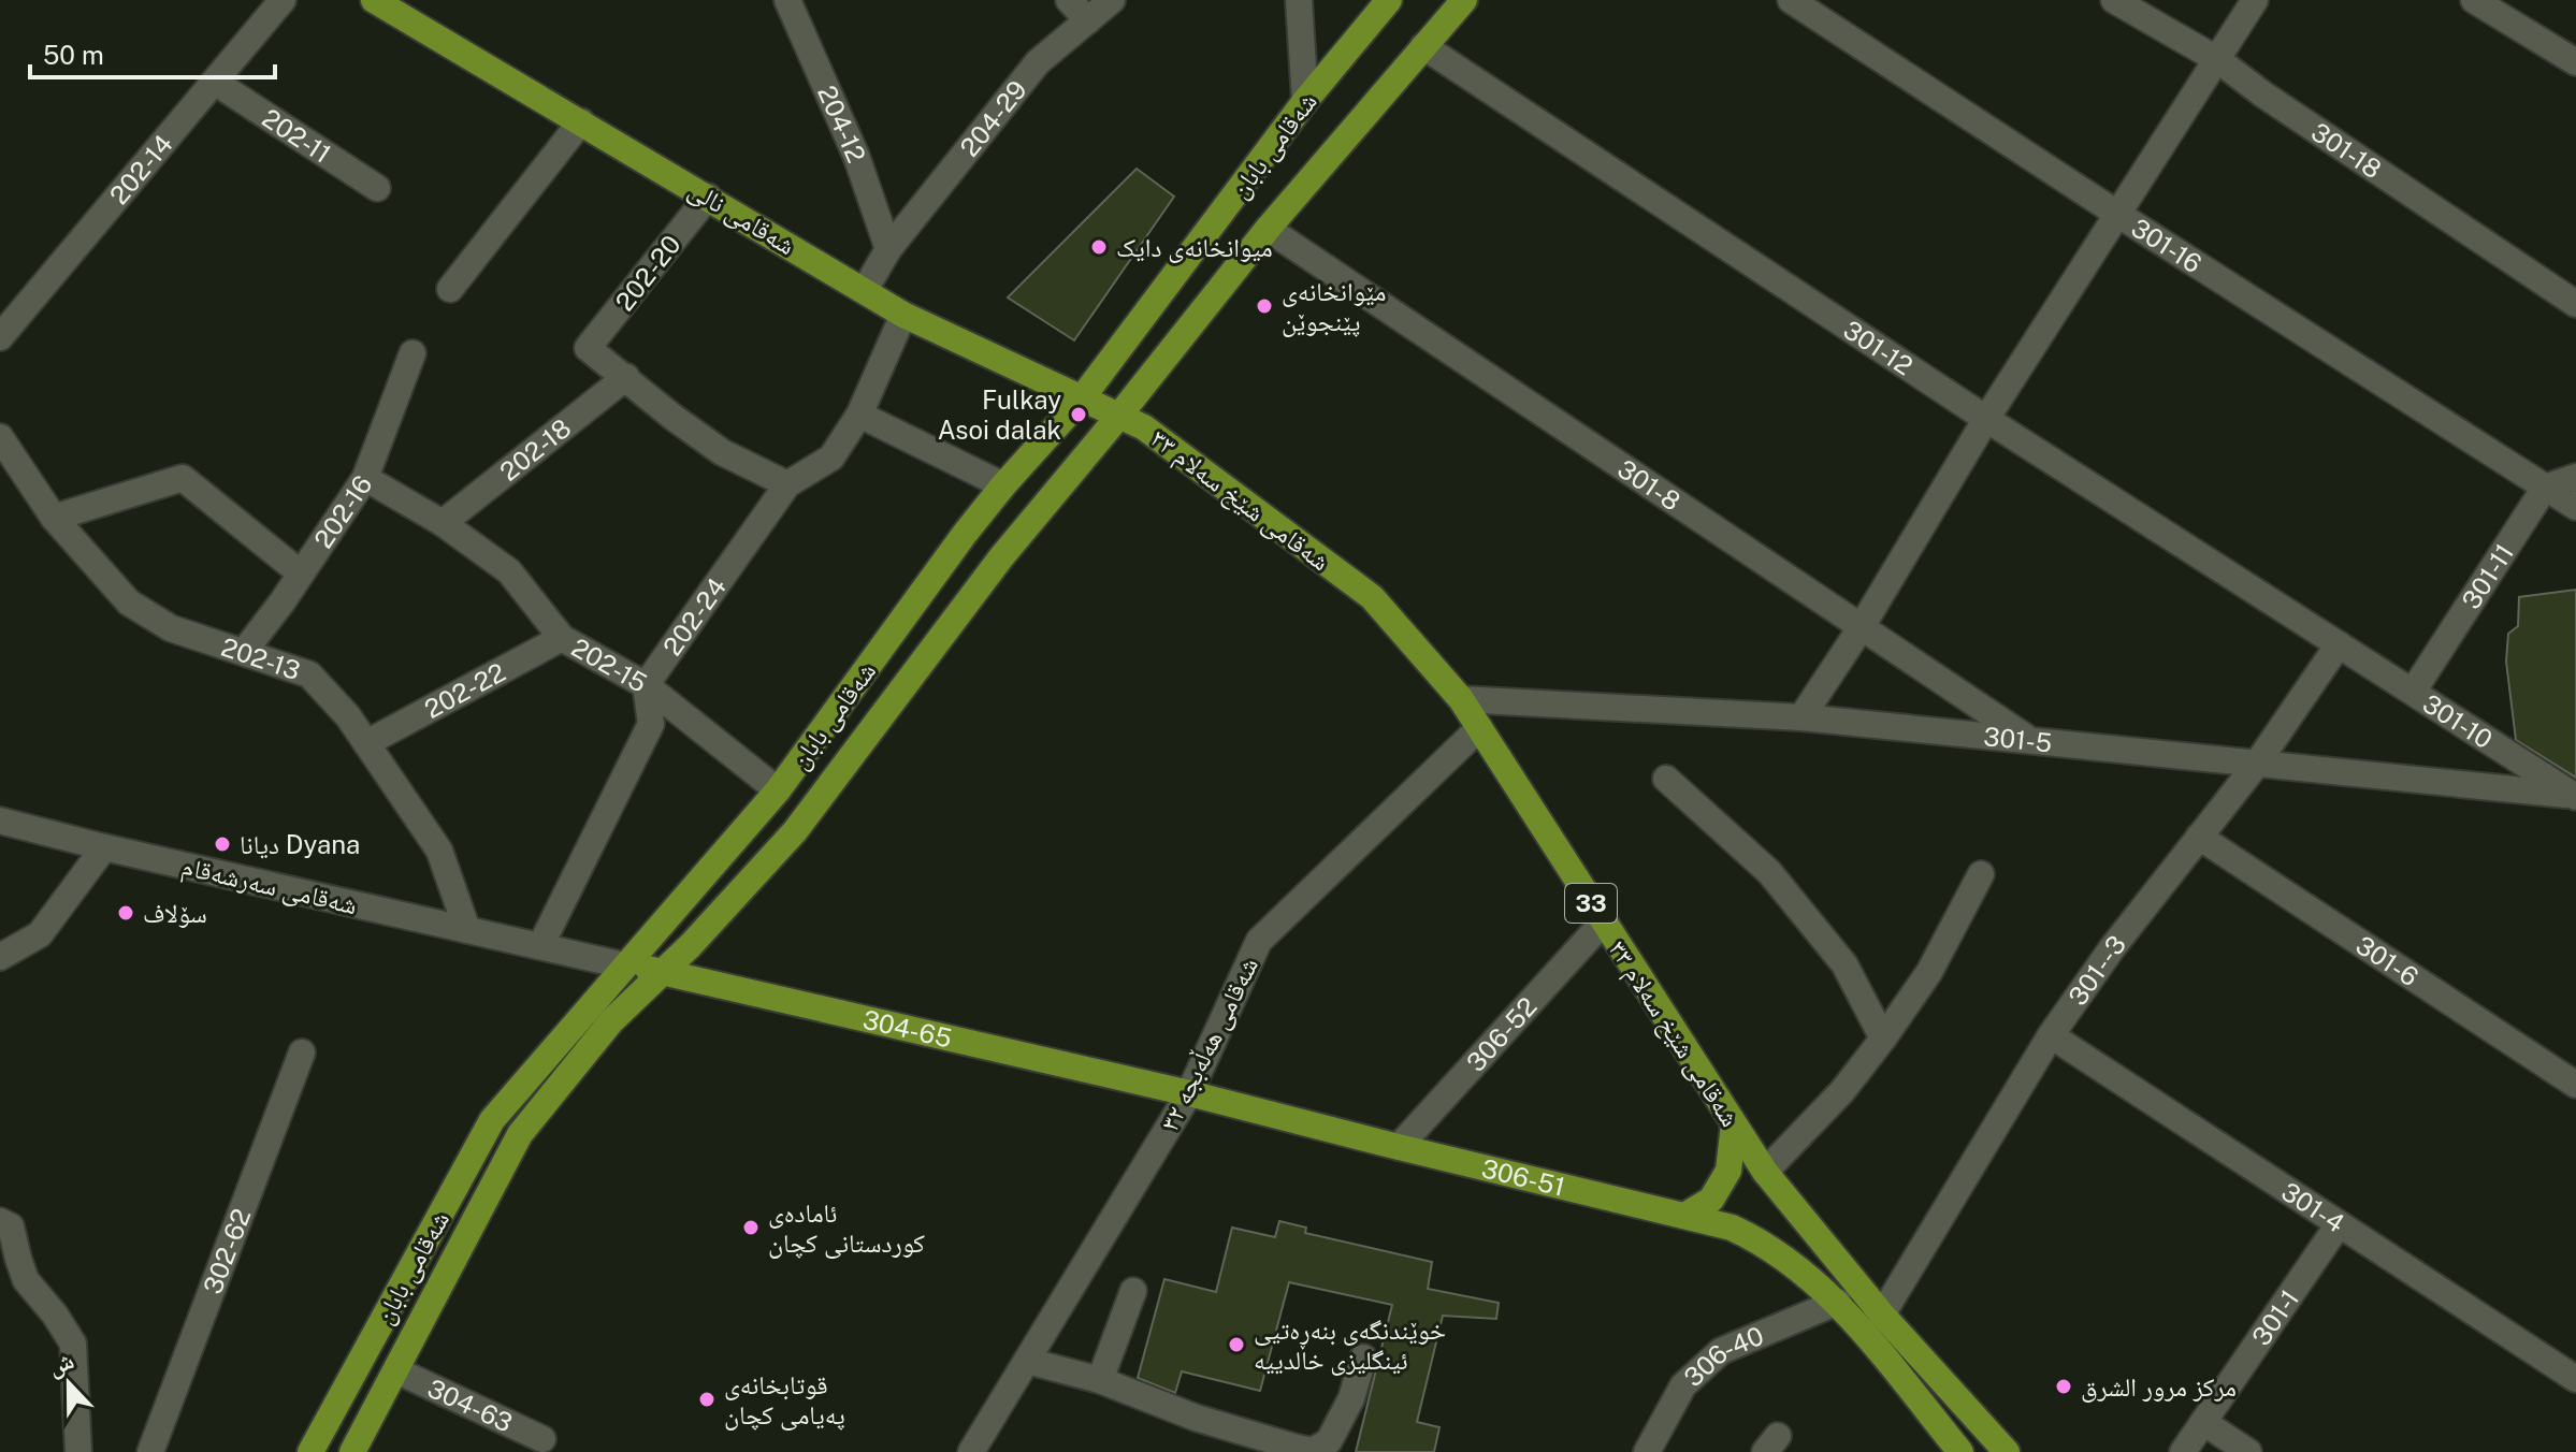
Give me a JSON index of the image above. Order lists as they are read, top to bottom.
{
  "streets": {
    "main road": [
      "شەقامی بابان",
      "شەقامی نالی",
      "شەقامی شێخ سەلام ٣٣",
      "33",
      "304-65",
      "306-51"
    ],
    "street": [
      "204-29",
      "204-12",
      "202-11",
      "301-18",
      "202-14",
      "301-16",
      "202-20",
      "301-12",
      "202-18",
      "301-8",
      "202-16",
      "301-11",
      "202-24",
      "202-13",
      "202-15",
      "202-22",
      "301-10",
      "301-5",
      "شەقامی سەرشەقام",
      "301-6",
      "301--3",
      "306-52",
      "شەقامی هەڵەبجە ٣٢",
      "301-4",
      "302-62",
      "301-1",
      "306-40",
      "304-63"
    ]
  },
  "crossings": [
    ["204-29", "204-12"],
    ["204-29", "شەقامی نالی"],
    ["202-11", "202-14"],
    ["شەقامی بابان", "شەقامی نالی"],
    ["شەقامی بابان", "202-15"],
    ["شەقامی بابان", "شەقامی سەرشەقام"],
    ["شەقامی بابان", "304-65"],
    ["شەقامی نالی", "202-20"],
    ["شەقامی نالی", "شەقامی شێخ سەلام ٣٣"],
    ["شەقامی نالی", "202-24"],
    ["301-16", "301-11"],
    ["202-20", "202-18"],
    ["301-12", "301-10"],
    ["301-12", "301--3"],
    ["202-18", "202-15"],
    ["301-8", "301-5"],
    ["شەقامی شێخ سەلام ٣٣", "301-5"],
    ["شەقامی شێخ سەلام ٣٣", "301--3"],
    ["شەقامی شێخ سەلام ٣٣", "306-52"],
    ["شەقامی شێخ سەلام ٣٣", "شەقامی هەڵەبجە ٣٢"],
    ["202-16", "202-13"],
    ["202-16", "202-15"],
    ["301-11", "301-10"],
    ["202-24", "202-15"],
    ["202-13", "202-22"],
    ["202-13", "شەقامی سەرشەقام"],
    ["202-15", "202-22"],
    ["301-10", "301-5"],
    ["301-10", "301--3"],
    ["301-5", "301--3"],
    ["شەقامی سەرشەقام", "304-65"],
    ["301-6", "301--3"],
    ["301--3", "301-4"],
    ["304-65", "شەقامی هەڵەبجە ٣٢"],
    ["304-65", "306-51"],
    ["306-52", "306-51"],
    ["شەقامی هەڵەبجە ٣٢", "306-51"],
    ["306-51", "306-40"],
    ["301-4", "301-1"]
  ],
  "places": [
    "میوانخانەی دایک",
    "مێوانخانەی پێنجوێن",
    "Fulkay Asoi dalak",
    "دیانا Dyana",
    "سۆلاف",
    "ئامادەی کوردستانی کچان",
    "خوێندنگەی بنەڕەتیی ئینگلیزی خالدییە",
    "مرکز مرور الشرق",
    "قوتابخانەی پەیامی کچان"
  ],
  "scale_bar": "50 m",
  "north": "top"
}
